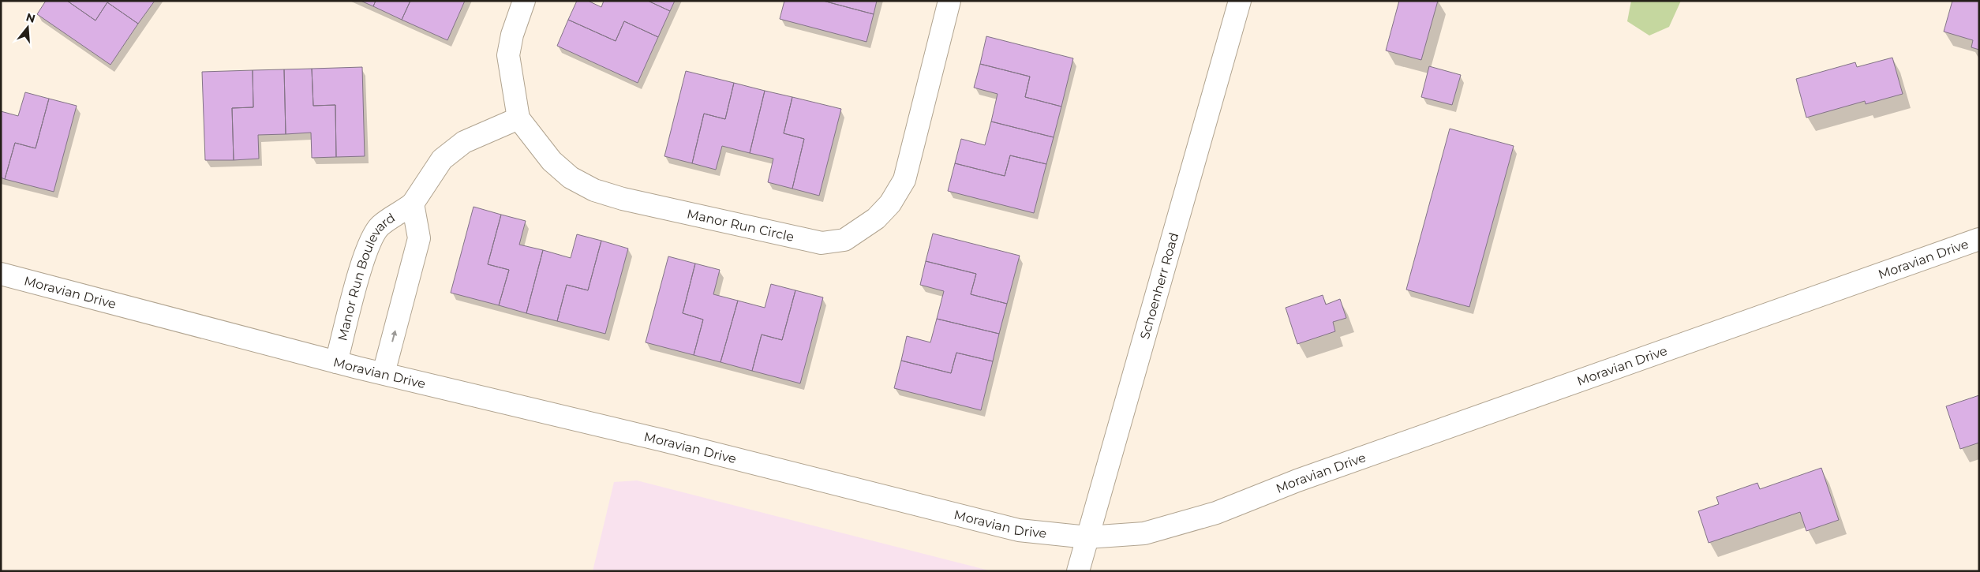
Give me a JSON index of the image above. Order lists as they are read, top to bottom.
{
  "streets": {
    "street": [
      "Manor Run Circle",
      "Moravian Drive",
      "Manor Run Boulevard",
      "Schoenherr Road"
    ]
  },
  "crossings": [
    ["Manor Run Circle", "Manor Run Boulevard"],
    ["Moravian Drive", "Manor Run Boulevard"],
    ["Moravian Drive", "Schoenherr Road"]
  ],
  "north": "top"
}
